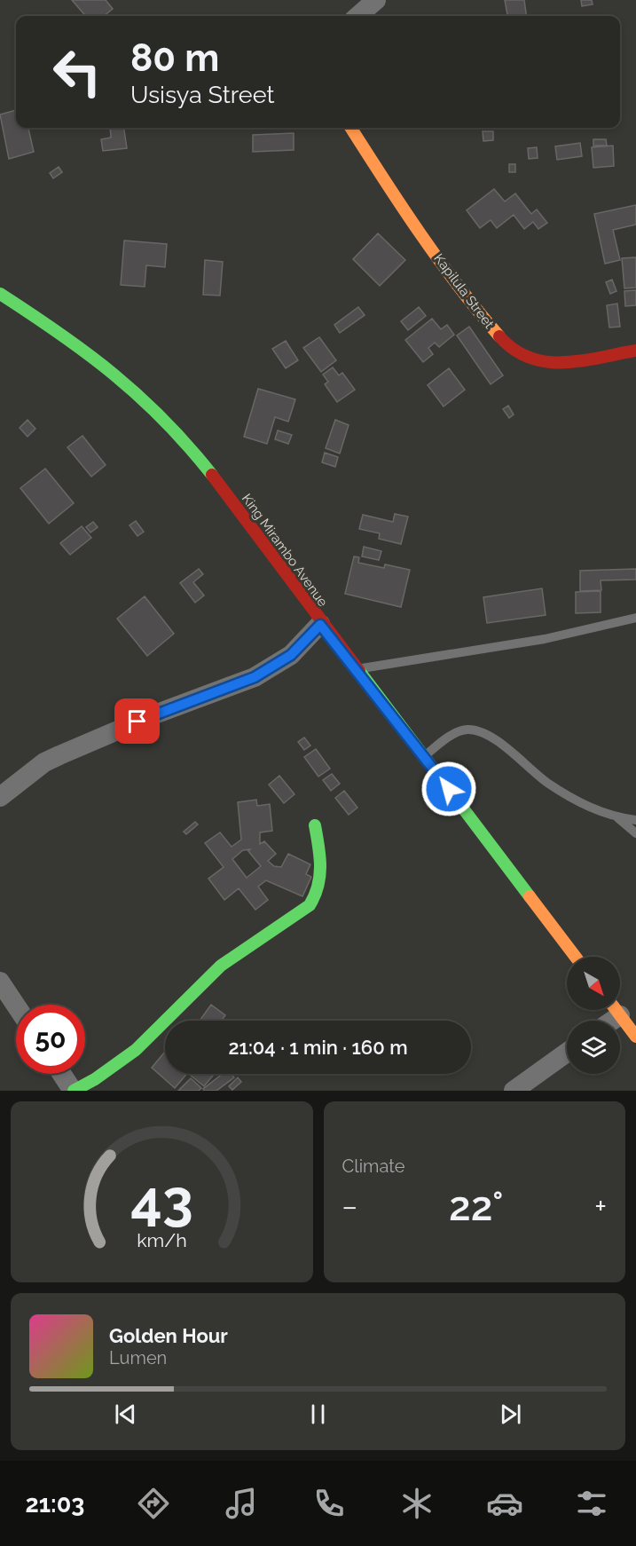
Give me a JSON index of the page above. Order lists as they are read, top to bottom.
{
  "streets": {
    "main road": ["Kapilula Street", "King Mirambo Avenue"]
  },
  "north": "bottom right",
  "page": {
    "turn": ["80 m", "Usisya Street"],
    "limit": "50",
    "trip": "21:04 · 1 min · 160 m",
    "tile": "Climate",
    "heat": ["−", "22°", "+"],
    "song": ["Golden Hour", "Lumen"],
    "tabs": "21:03",
    "gauge": ["43", "km/h"]
  }
}
